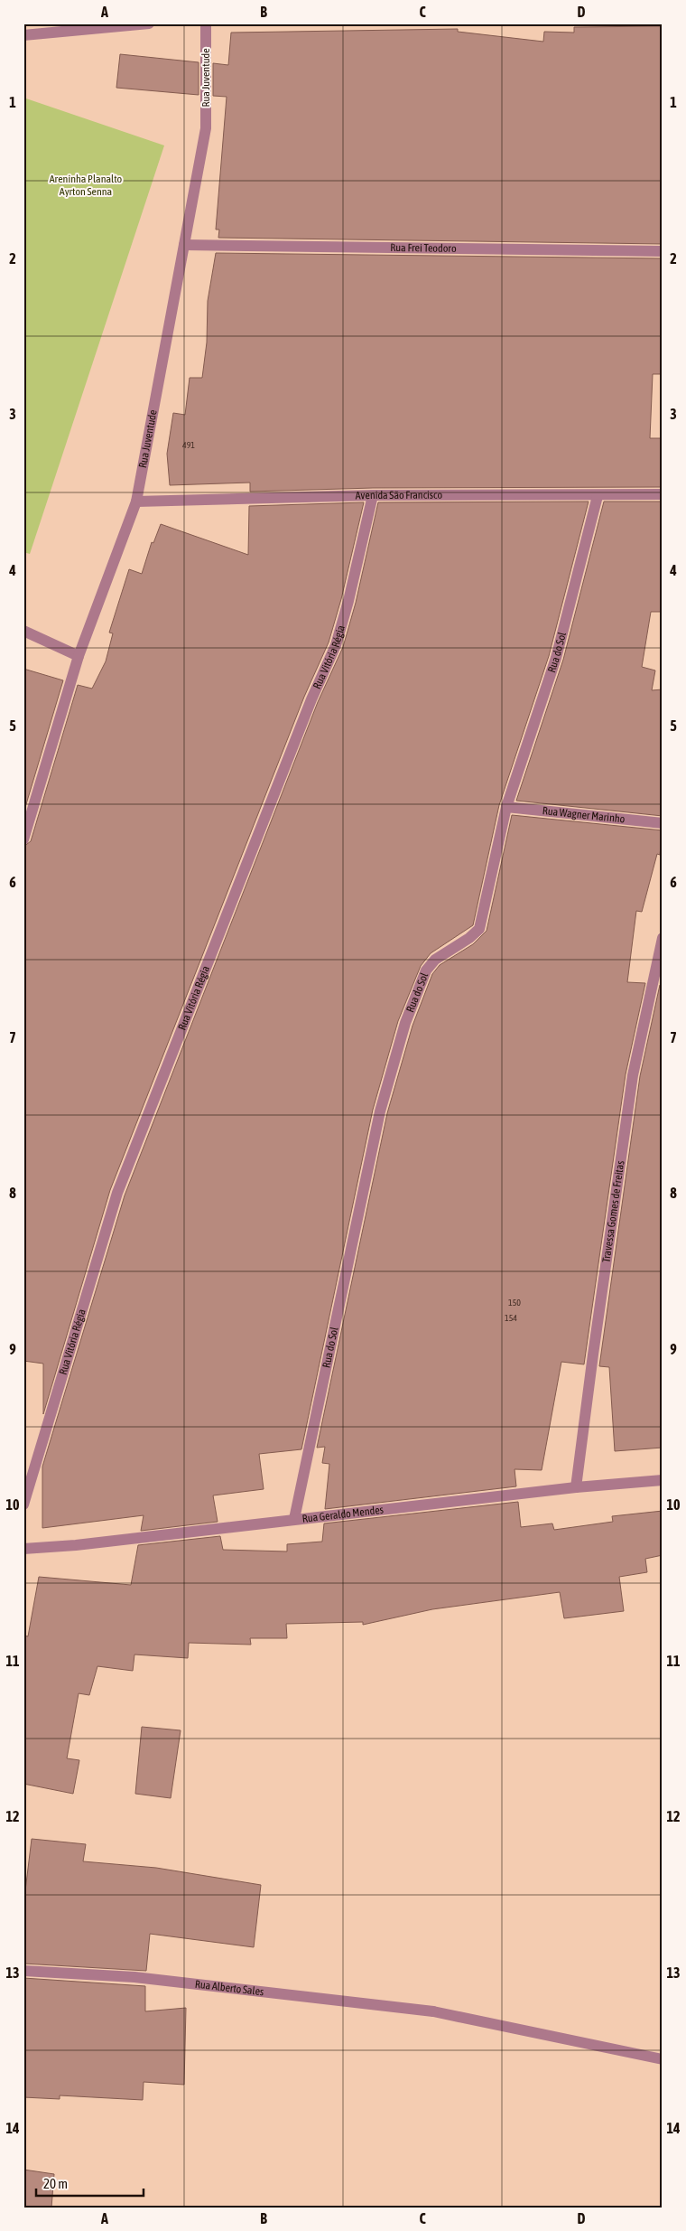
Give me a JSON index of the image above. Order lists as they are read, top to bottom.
{
  "streets": {
    "street": [
      "Rua Juventude",
      "Rua Frei Teodoro",
      "Avenida São Francisco",
      "Rua do Sol",
      "Rua Vitória Régia",
      "Rua Wagner Marinho",
      "Travessa Gomes de Freitas",
      "Rua Geraldo Mendes",
      "Rua Alberto Sales"
    ]
  },
  "crossings": [
    ["Rua Juventude", "Rua Frei Teodoro"],
    ["Rua Juventude", "Avenida São Francisco"],
    ["Avenida São Francisco", "Rua do Sol"],
    ["Avenida São Francisco", "Rua Vitória Régia"],
    ["Rua do Sol", "Rua Wagner Marinho"],
    ["Rua do Sol", "Rua Geraldo Mendes"],
    ["Travessa Gomes de Freitas", "Rua Geraldo Mendes"]
  ],
  "parks": ["Areninha Planalto Ayrton Senna"],
  "house_numbers": ["491", "150", "154"],
  "scale_bar": "20 m",
  "grid": {
    "columns": [
      "A",
      "B",
      "C",
      "D"
    ],
    "rows": [
      "1",
      "2",
      "3",
      "4",
      "5",
      "6",
      "7",
      "8",
      "9",
      "10",
      "11",
      "12",
      "13",
      "14"
    ]
  }
}
